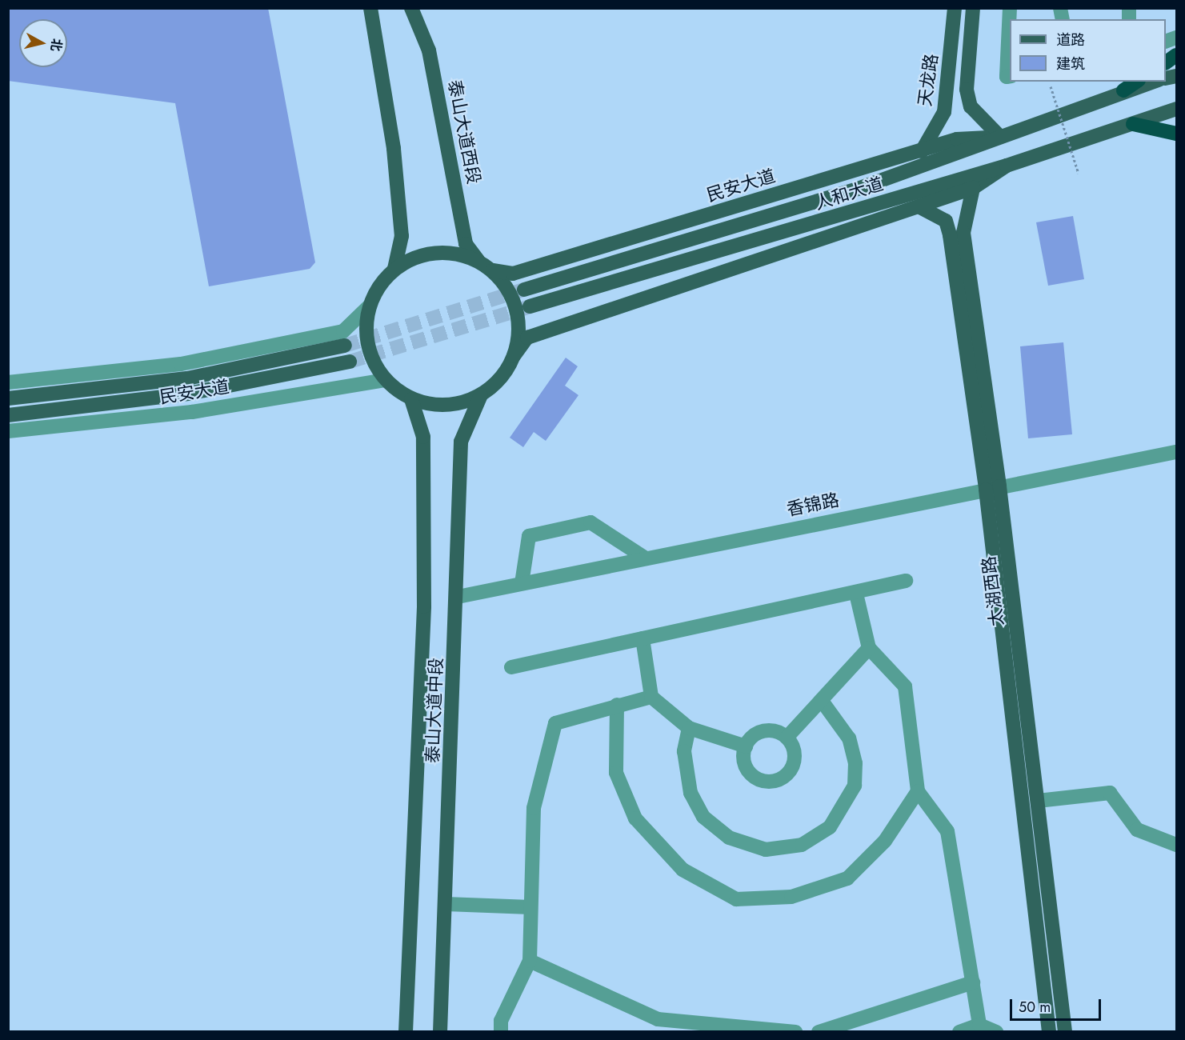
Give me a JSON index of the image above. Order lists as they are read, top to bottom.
{
  "streets": {
    "main road": [
      "天龙路",
      "泰山大道西段",
      "民安大道",
      "人和大道",
      "太湖西路",
      "泰山大道中段"
    ],
    "street": ["香锦路"]
  },
  "crossings": [
    ["天龙路", "民安大道"],
    ["天龙路", "人和大道"],
    ["泰山大道西段", "民安大道"],
    ["泰山大道西段", "泰山大道中段"],
    ["民安大道", "人和大道"],
    ["民安大道", "泰山大道中段"],
    ["香锦路", "太湖西路"],
    ["香锦路", "泰山大道中段"]
  ],
  "legend": ["道路", "建筑"],
  "scale_bar": "50 m",
  "north": "right"
}
